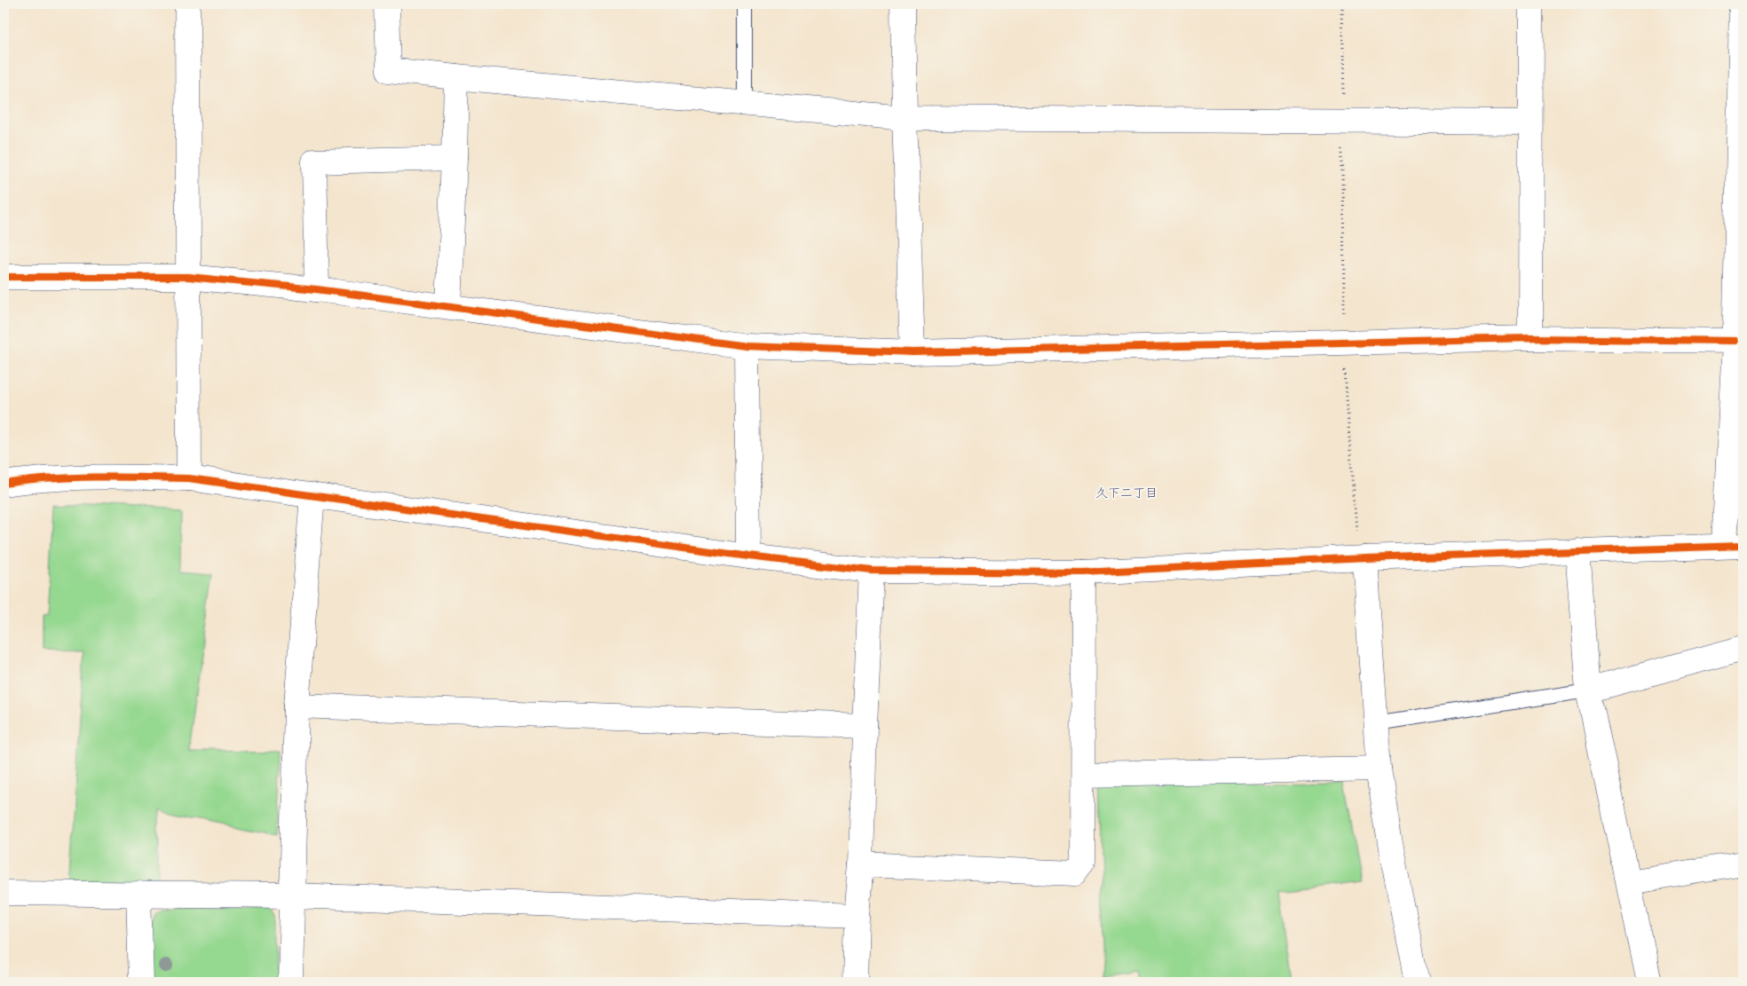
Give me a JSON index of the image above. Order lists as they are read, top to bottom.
{
  "districts": ["久下二丁目"]
}
